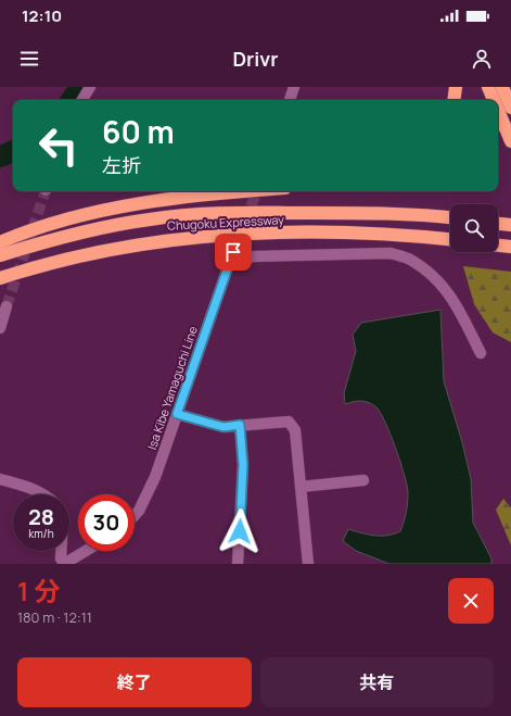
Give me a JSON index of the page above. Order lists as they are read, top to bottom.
{
  "streets": {
    "highway": ["Chugoku Expressway"],
    "street": ["Isa Kibe Yamaguchi Line"]
  },
  "page": {
    "status": "12:10",
    "header": "Drivr",
    "turn": ["60 m", "左折"],
    "speed": "28 km/h",
    "limit": "30",
    "heading": ["1 分", "180 m · 12:11"],
    "buttons": ["終了", "共有"]
  }
}
